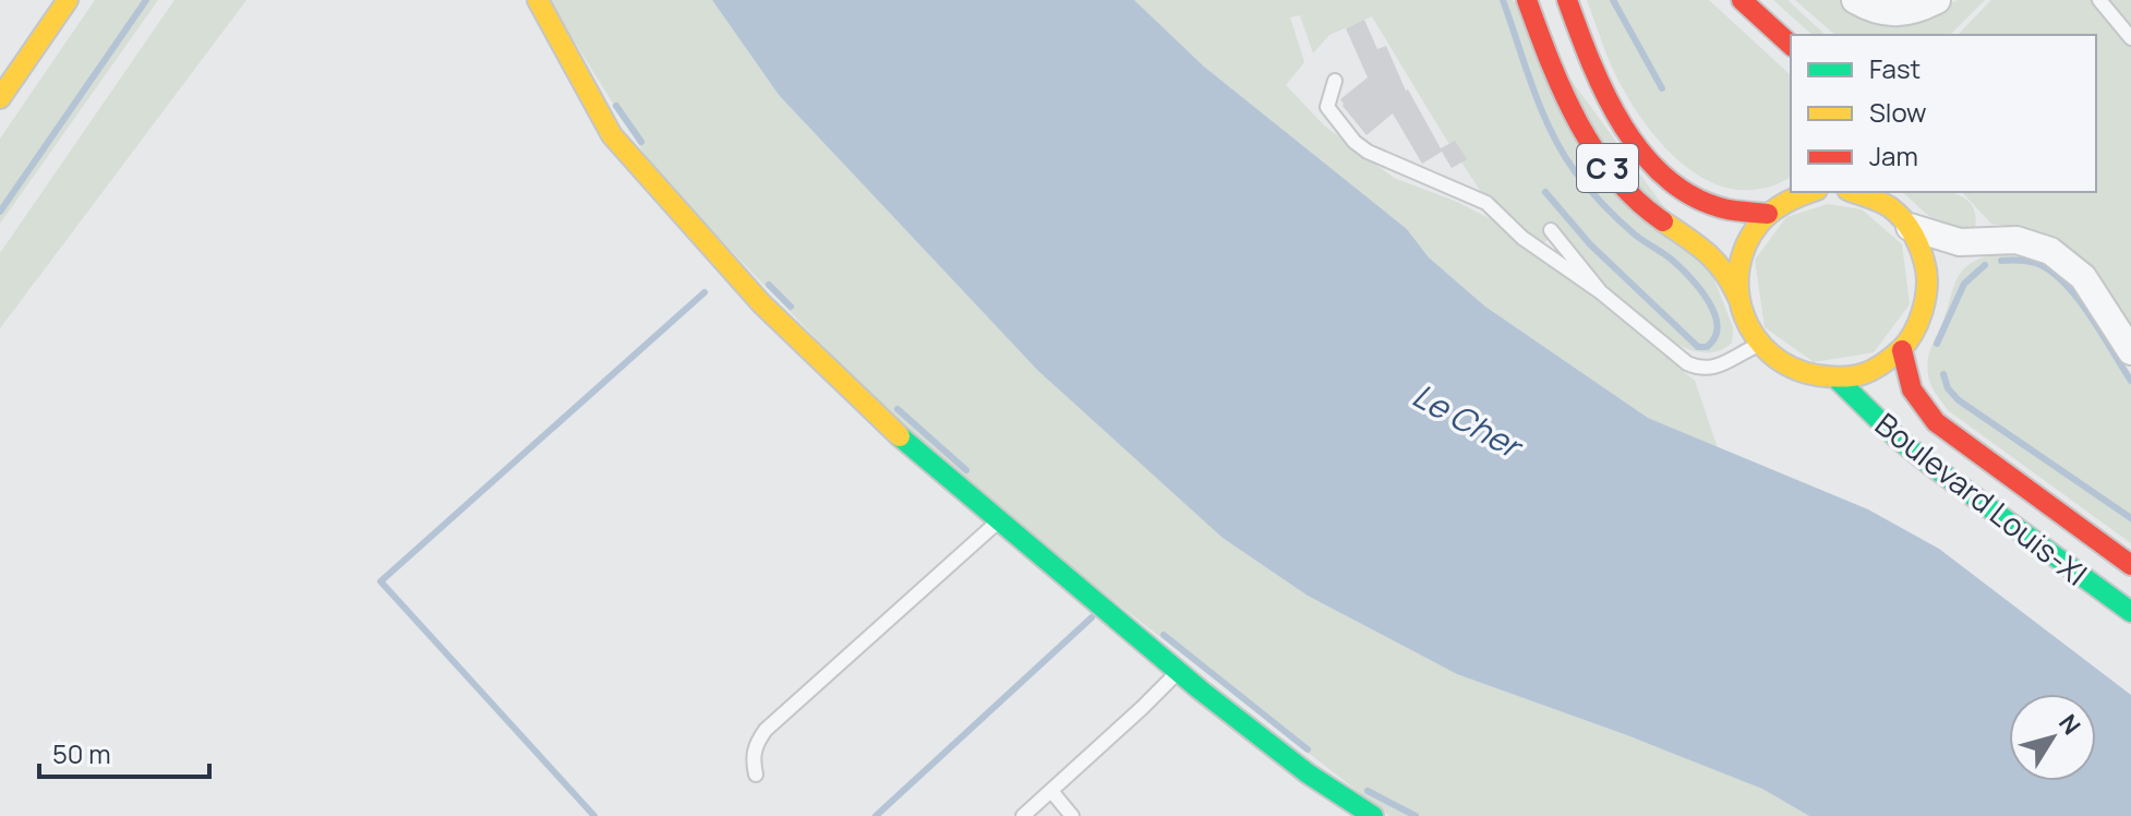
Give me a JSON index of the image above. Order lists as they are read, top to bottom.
{
  "streets": {
    "main road": ["C 3", "Boulevard Louis-XI"]
  },
  "water": ["Le Cher"],
  "legend": ["Fast", "Slow", "Jam"],
  "scale_bar": "50 m",
  "north": "top right"
}
